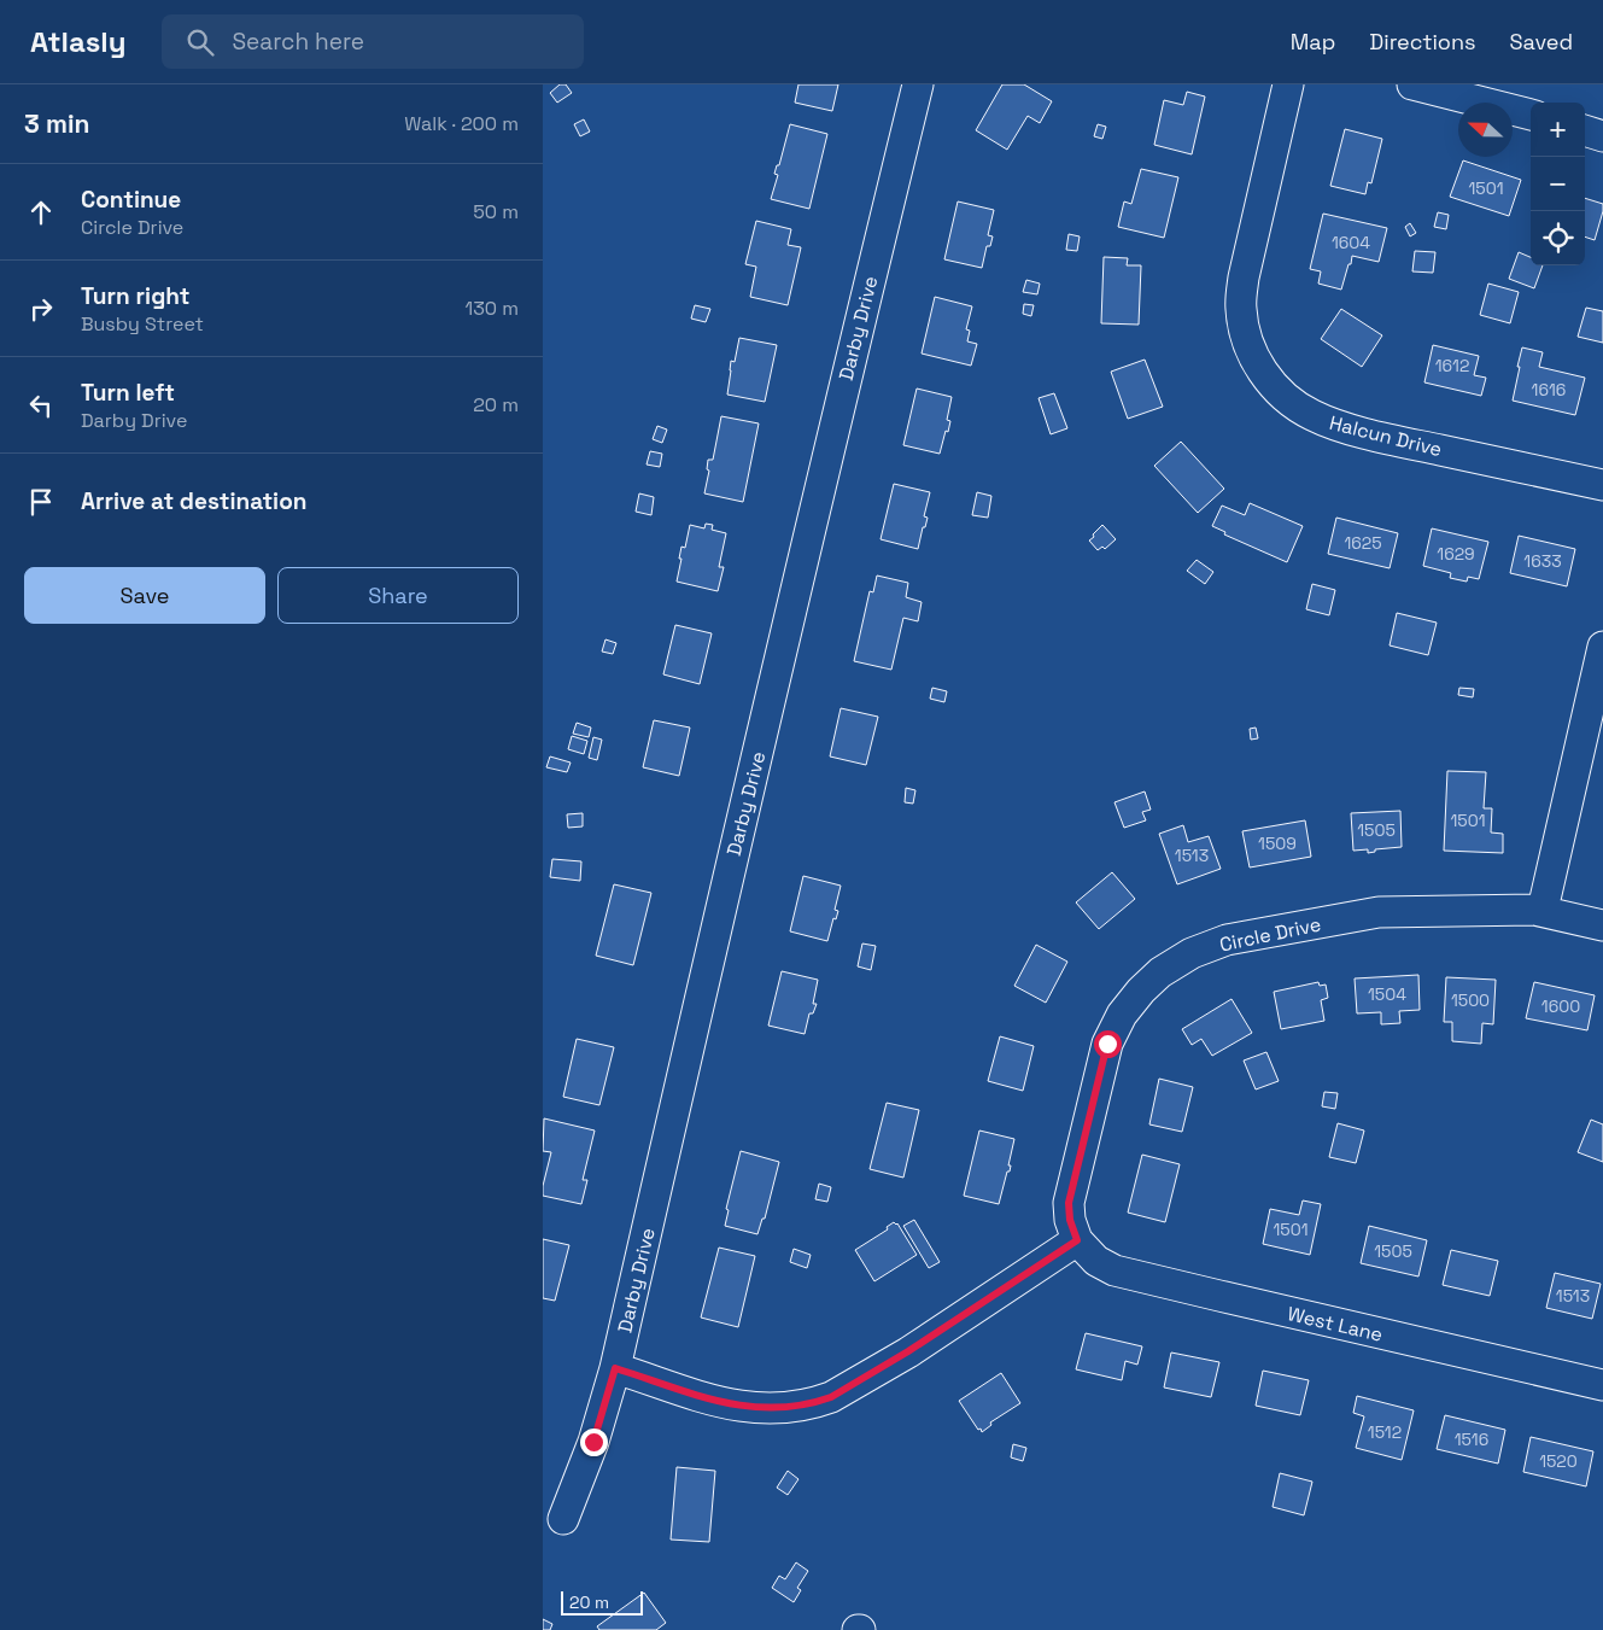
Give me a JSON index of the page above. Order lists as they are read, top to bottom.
{
  "streets": {
    "street": [
      "Darby Drive",
      "Halcun Drive",
      "Circle Drive",
      "West Lane"
    ]
  },
  "crossings": [
    ["Circle Drive", "West Lane"]
  ],
  "house_numbers": [
    "1501",
    "1604",
    "1612",
    "1616",
    "1625",
    "1629",
    "1633",
    "1501",
    "1505",
    "1509",
    "1513",
    "1504",
    "1500",
    "1600",
    "1501",
    "1505",
    "1513",
    "1512",
    "1516",
    "1520"
  ],
  "scale_bar": "20 m",
  "north": "left",
  "page": {
    "header": "Atlasly",
    "search": "Search here",
    "nav": ["Map", "Directions", "Saved"],
    "heading": ["3 min", "Walk · 200 m"],
    "map_buttons": ["+", "−"],
    "list": [
      ["Continue", "Circle Drive", "50 m"],
      ["Turn right", "Busby Street", "130 m"],
      ["Turn left", "Darby Drive", "20 m"],
      "Arrive at destination"
    ],
    "buttons": ["Save", "Share"],
    "scale": "20 m"
  }
}
